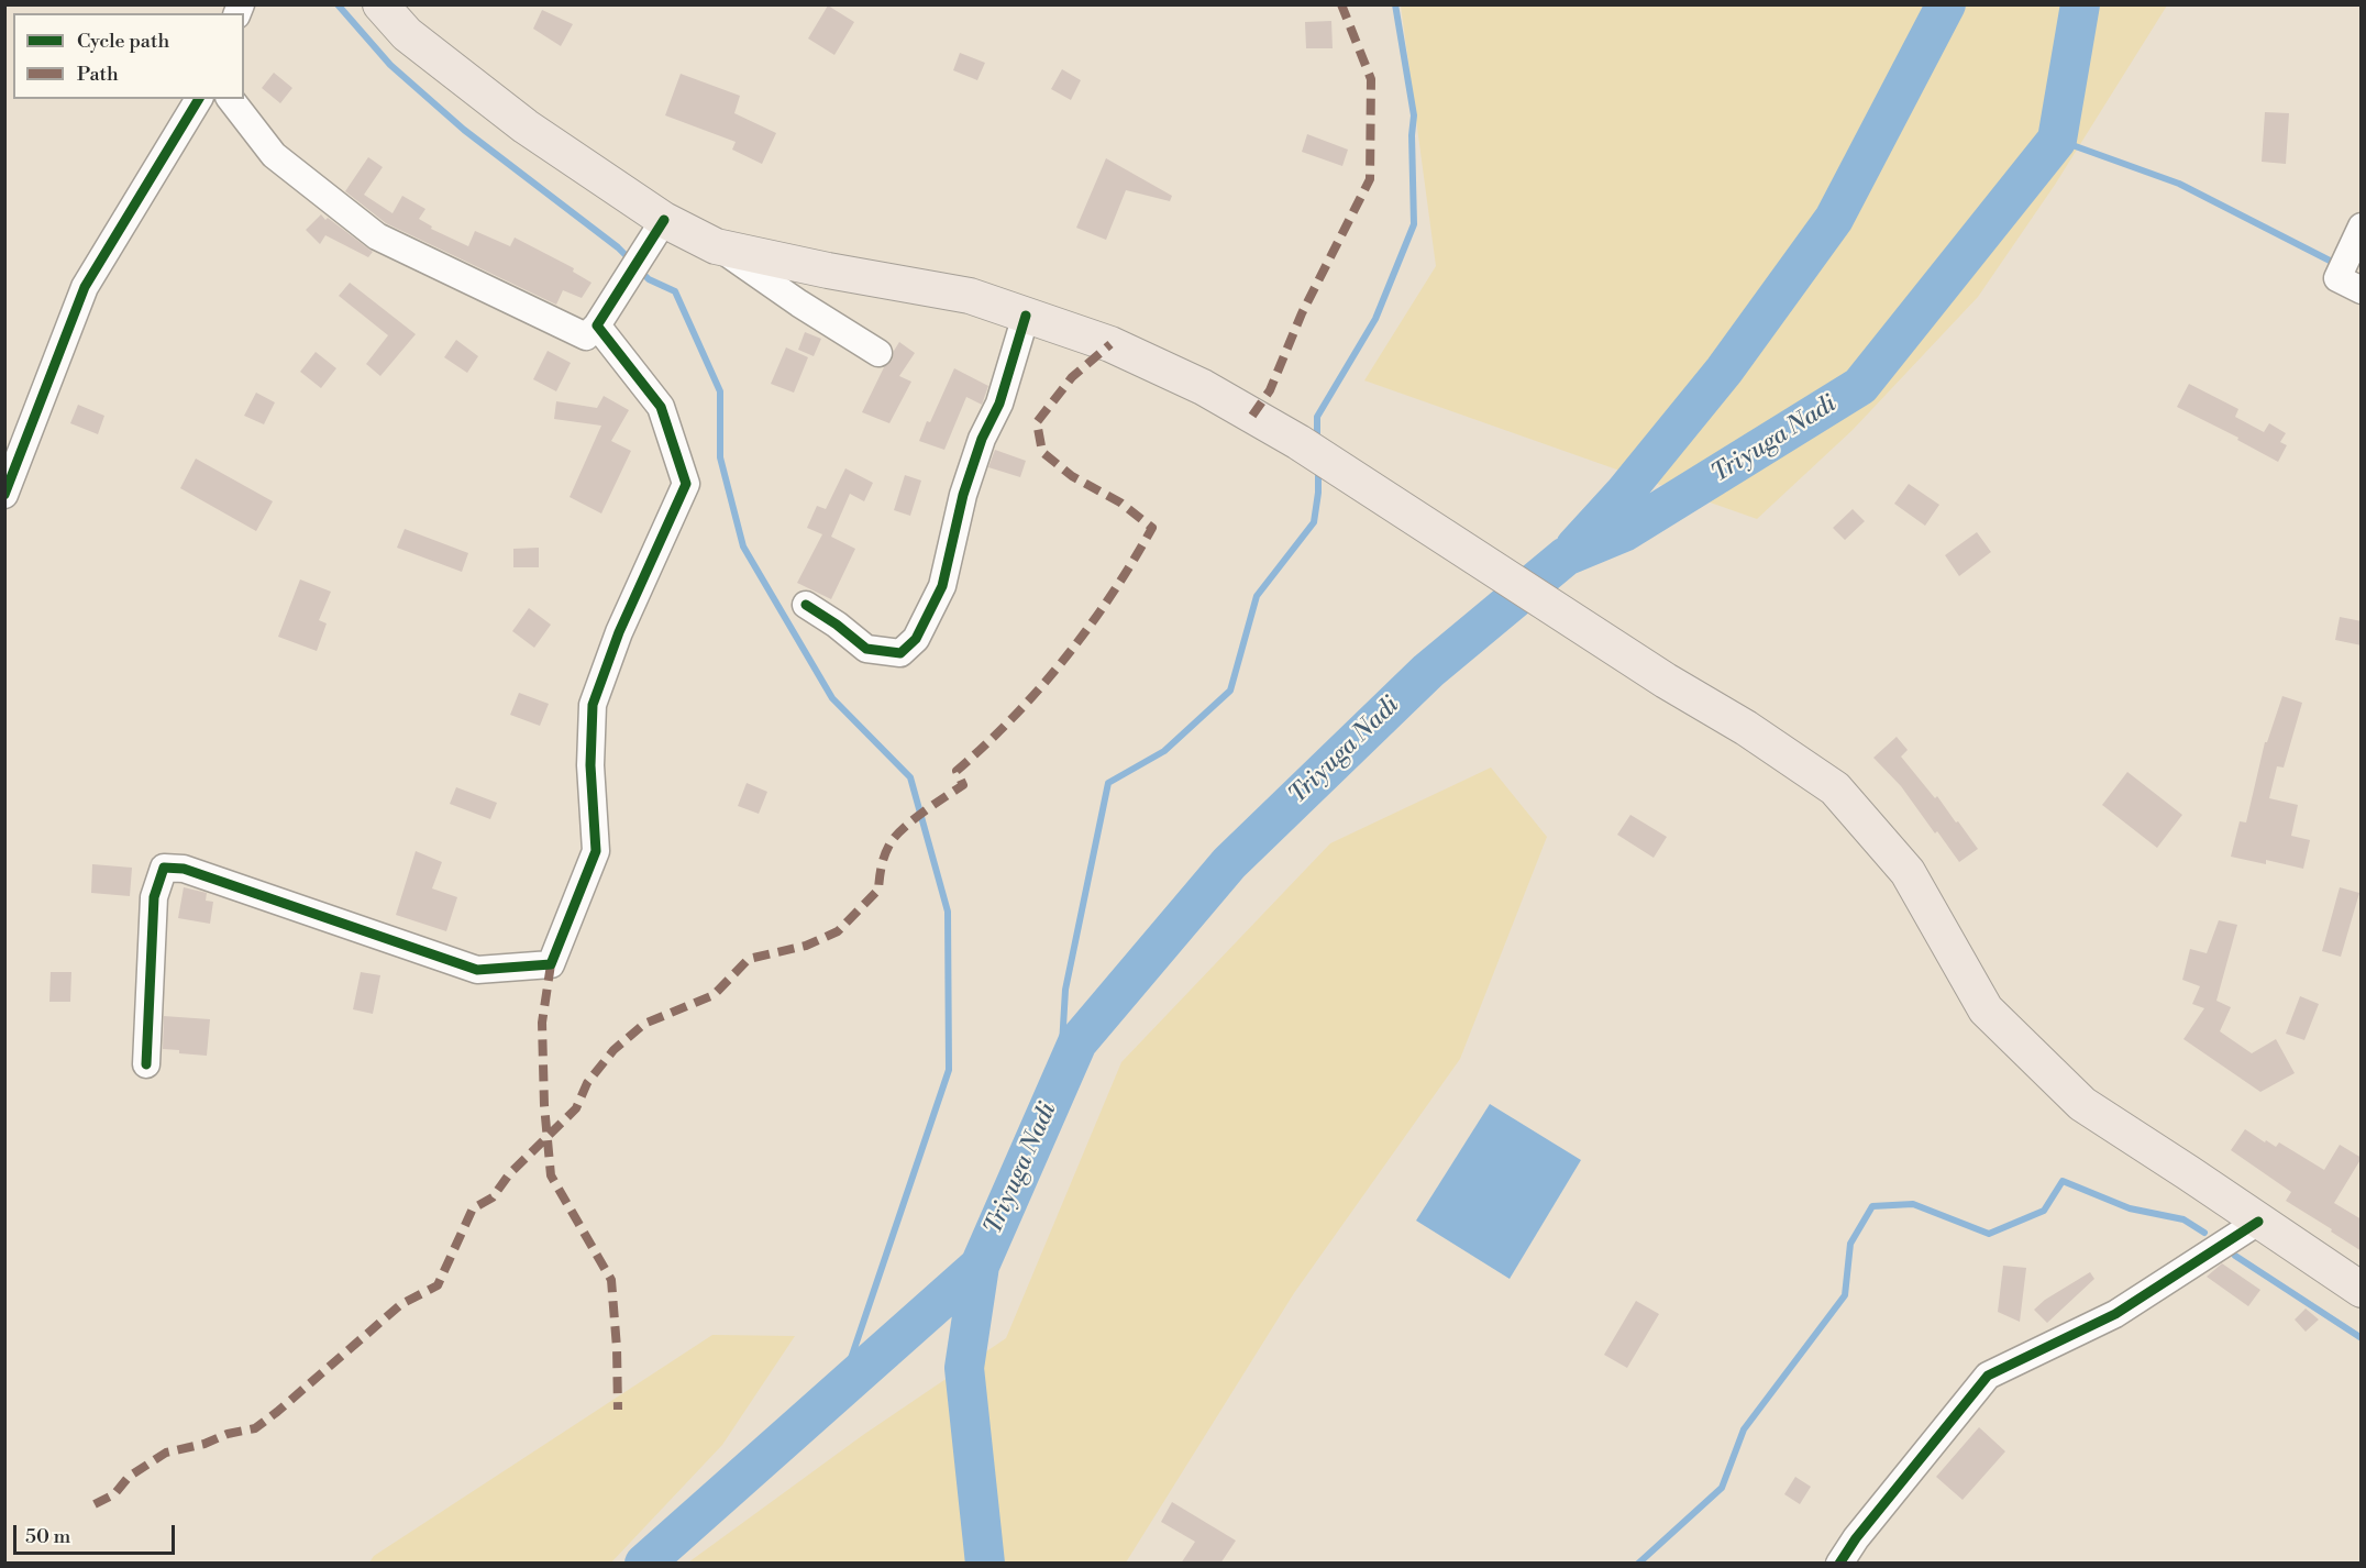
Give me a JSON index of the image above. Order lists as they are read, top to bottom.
{
  "water": ["Triyuga Nadi"],
  "legend": ["Cycle path", "Path"],
  "scale_bar": "50 m"
}
